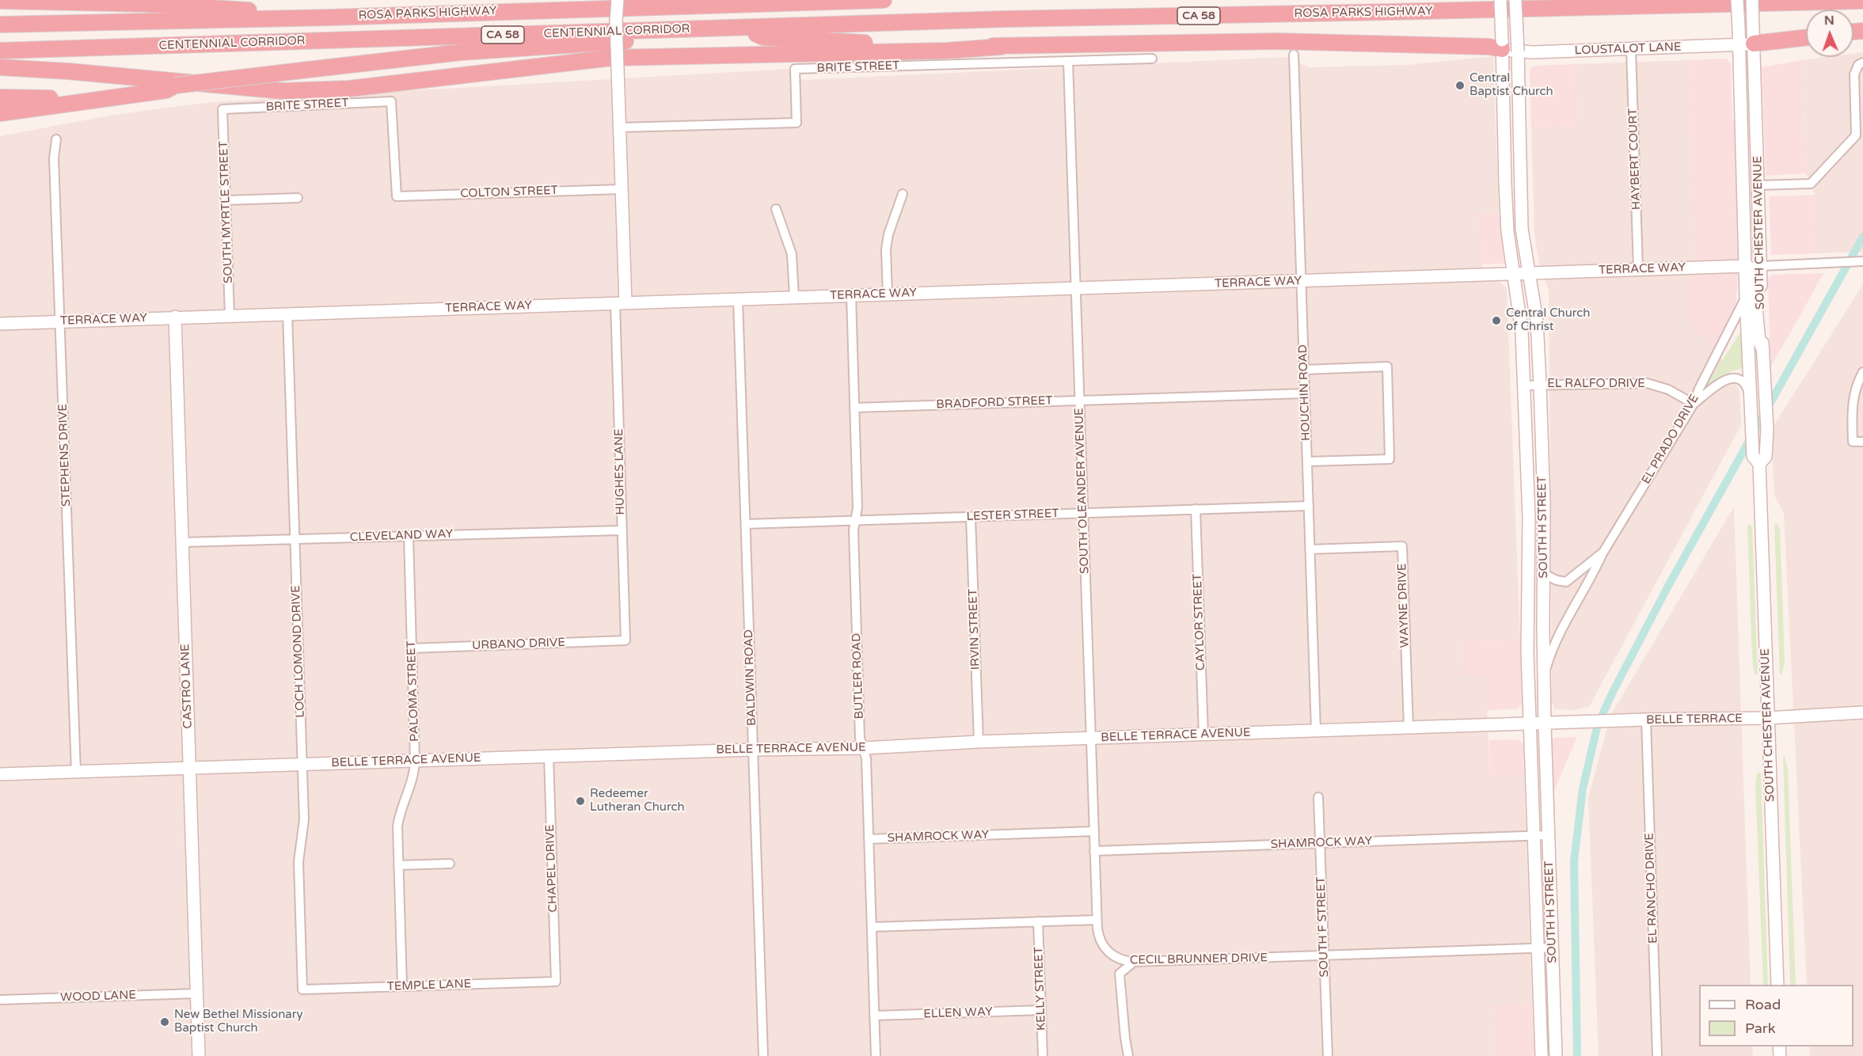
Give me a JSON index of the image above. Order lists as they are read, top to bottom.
{
  "streets": {
    "highway": ["ROSA PARKS HIGHWAY", "CA 58", "CENTENNIAL CORRIDOR"],
    "street": [
      "LOUSTALOT LANE",
      "BRITE STREET",
      "HAYBERT COURT",
      "COLTON STREET",
      "SOUTH MYRTLE STREET",
      "SOUTH CHESTER AVENUE",
      "TERRACE WAY",
      "EL RALFO DRIVE",
      "HOUCHIN ROAD",
      "BRADFORD STREET",
      "EL PRADO DRIVE",
      "STEPHENS DRIVE",
      "HUGHES LANE",
      "SOUTH OLEANDER AVENUE",
      "LESTER STREET",
      "SOUTH H STREET",
      "CLEVELAND WAY",
      "WAYNE DRIVE",
      "CAYLOR STREET",
      "IRVIN STREET",
      "URBANO DRIVE",
      "LOCH LOMOND DRIVE",
      "BUTLER ROAD",
      "BALDWIN ROAD",
      "CASTRO LANE",
      "PALOMA STREET",
      "BELLE TERRACE",
      "BELLE TERRACE AVENUE",
      "SHAMROCK WAY",
      "CHAPEL DRIVE",
      "EL RANCHO DRIVE",
      "SOUTH F STREET",
      "CECIL BRUNNER DRIVE",
      "TEMPLE LANE",
      "KELLY STREET",
      "WOOD LANE",
      "ELLEN WAY"
    ]
  },
  "crossings": [
    ["ROSA PARKS HIGHWAY", "CENTENNIAL CORRIDOR"],
    ["LOUSTALOT LANE", "HAYBERT COURT"],
    ["LOUSTALOT LANE", "SOUTH CHESTER AVENUE"],
    ["LOUSTALOT LANE", "SOUTH H STREET"],
    ["BRITE STREET", "COLTON STREET"],
    ["BRITE STREET", "SOUTH MYRTLE STREET"],
    ["BRITE STREET", "HUGHES LANE"],
    ["BRITE STREET", "SOUTH OLEANDER AVENUE"],
    ["HAYBERT COURT", "TERRACE WAY"],
    ["COLTON STREET", "HUGHES LANE"],
    ["SOUTH MYRTLE STREET", "TERRACE WAY"],
    ["SOUTH CHESTER AVENUE", "TERRACE WAY"],
    ["SOUTH CHESTER AVENUE", "EL PRADO DRIVE"],
    ["SOUTH CHESTER AVENUE", "BELLE TERRACE"],
    ["TERRACE WAY", "HOUCHIN ROAD"],
    ["TERRACE WAY", "STEPHENS DRIVE"],
    ["TERRACE WAY", "HUGHES LANE"],
    ["TERRACE WAY", "SOUTH OLEANDER AVENUE"],
    ["TERRACE WAY", "SOUTH H STREET"],
    ["TERRACE WAY", "LOCH LOMOND DRIVE"],
    ["TERRACE WAY", "BUTLER ROAD"],
    ["TERRACE WAY", "BALDWIN ROAD"],
    ["TERRACE WAY", "CASTRO LANE"],
    ["EL RALFO DRIVE", "EL PRADO DRIVE"],
    ["EL RALFO DRIVE", "SOUTH H STREET"],
    ["HOUCHIN ROAD", "BRADFORD STREET"],
    ["HOUCHIN ROAD", "LESTER STREET"],
    ["HOUCHIN ROAD", "WAYNE DRIVE"],
    ["HOUCHIN ROAD", "BELLE TERRACE AVENUE"],
    ["BRADFORD STREET", "SOUTH OLEANDER AVENUE"],
    ["BRADFORD STREET", "BUTLER ROAD"],
    ["EL PRADO DRIVE", "SOUTH H STREET"],
    ["STEPHENS DRIVE", "BELLE TERRACE AVENUE"],
    ["HUGHES LANE", "CLEVELAND WAY"],
    ["HUGHES LANE", "URBANO DRIVE"],
    ["SOUTH OLEANDER AVENUE", "LESTER STREET"],
    ["SOUTH OLEANDER AVENUE", "BELLE TERRACE AVENUE"],
    ["SOUTH OLEANDER AVENUE", "SHAMROCK WAY"],
    ["SOUTH OLEANDER AVENUE", "CECIL BRUNNER DRIVE"],
    ["LESTER STREET", "CAYLOR STREET"],
    ["LESTER STREET", "IRVIN STREET"],
    ["LESTER STREET", "BUTLER ROAD"],
    ["LESTER STREET", "BALDWIN ROAD"],
    ["SOUTH H STREET", "BELLE TERRACE AVENUE"],
    ["SOUTH H STREET", "SHAMROCK WAY"],
    ["SOUTH H STREET", "CECIL BRUNNER DRIVE"],
    ["CLEVELAND WAY", "LOCH LOMOND DRIVE"],
    ["CLEVELAND WAY", "CASTRO LANE"],
    ["CLEVELAND WAY", "PALOMA STREET"],
    ["WAYNE DRIVE", "BELLE TERRACE AVENUE"],
    ["CAYLOR STREET", "BELLE TERRACE AVENUE"],
    ["IRVIN STREET", "BELLE TERRACE AVENUE"],
    ["URBANO DRIVE", "PALOMA STREET"],
    ["LOCH LOMOND DRIVE", "BELLE TERRACE AVENUE"],
    ["LOCH LOMOND DRIVE", "TEMPLE LANE"],
    ["BUTLER ROAD", "BELLE TERRACE AVENUE"],
    ["BUTLER ROAD", "SHAMROCK WAY"],
    ["BUTLER ROAD", "ELLEN WAY"],
    ["BALDWIN ROAD", "BELLE TERRACE AVENUE"],
    ["CASTRO LANE", "BELLE TERRACE AVENUE"],
    ["CASTRO LANE", "WOOD LANE"],
    ["PALOMA STREET", "BELLE TERRACE AVENUE"],
    ["PALOMA STREET", "TEMPLE LANE"],
    ["BELLE TERRACE", "BELLE TERRACE AVENUE"],
    ["BELLE TERRACE", "EL RANCHO DRIVE"],
    ["BELLE TERRACE AVENUE", "CHAPEL DRIVE"],
    ["SHAMROCK WAY", "SOUTH F STREET"],
    ["CHAPEL DRIVE", "TEMPLE LANE"],
    ["SOUTH F STREET", "CECIL BRUNNER DRIVE"],
    ["KELLY STREET", "ELLEN WAY"]
  ],
  "places": [
    "Central Baptist Church",
    "Central Church of Christ",
    "Redeemer Lutheran Church",
    "New Bethel Missionary Baptist Church"
  ],
  "legend": ["Road", "Park"],
  "north": "top"
}
